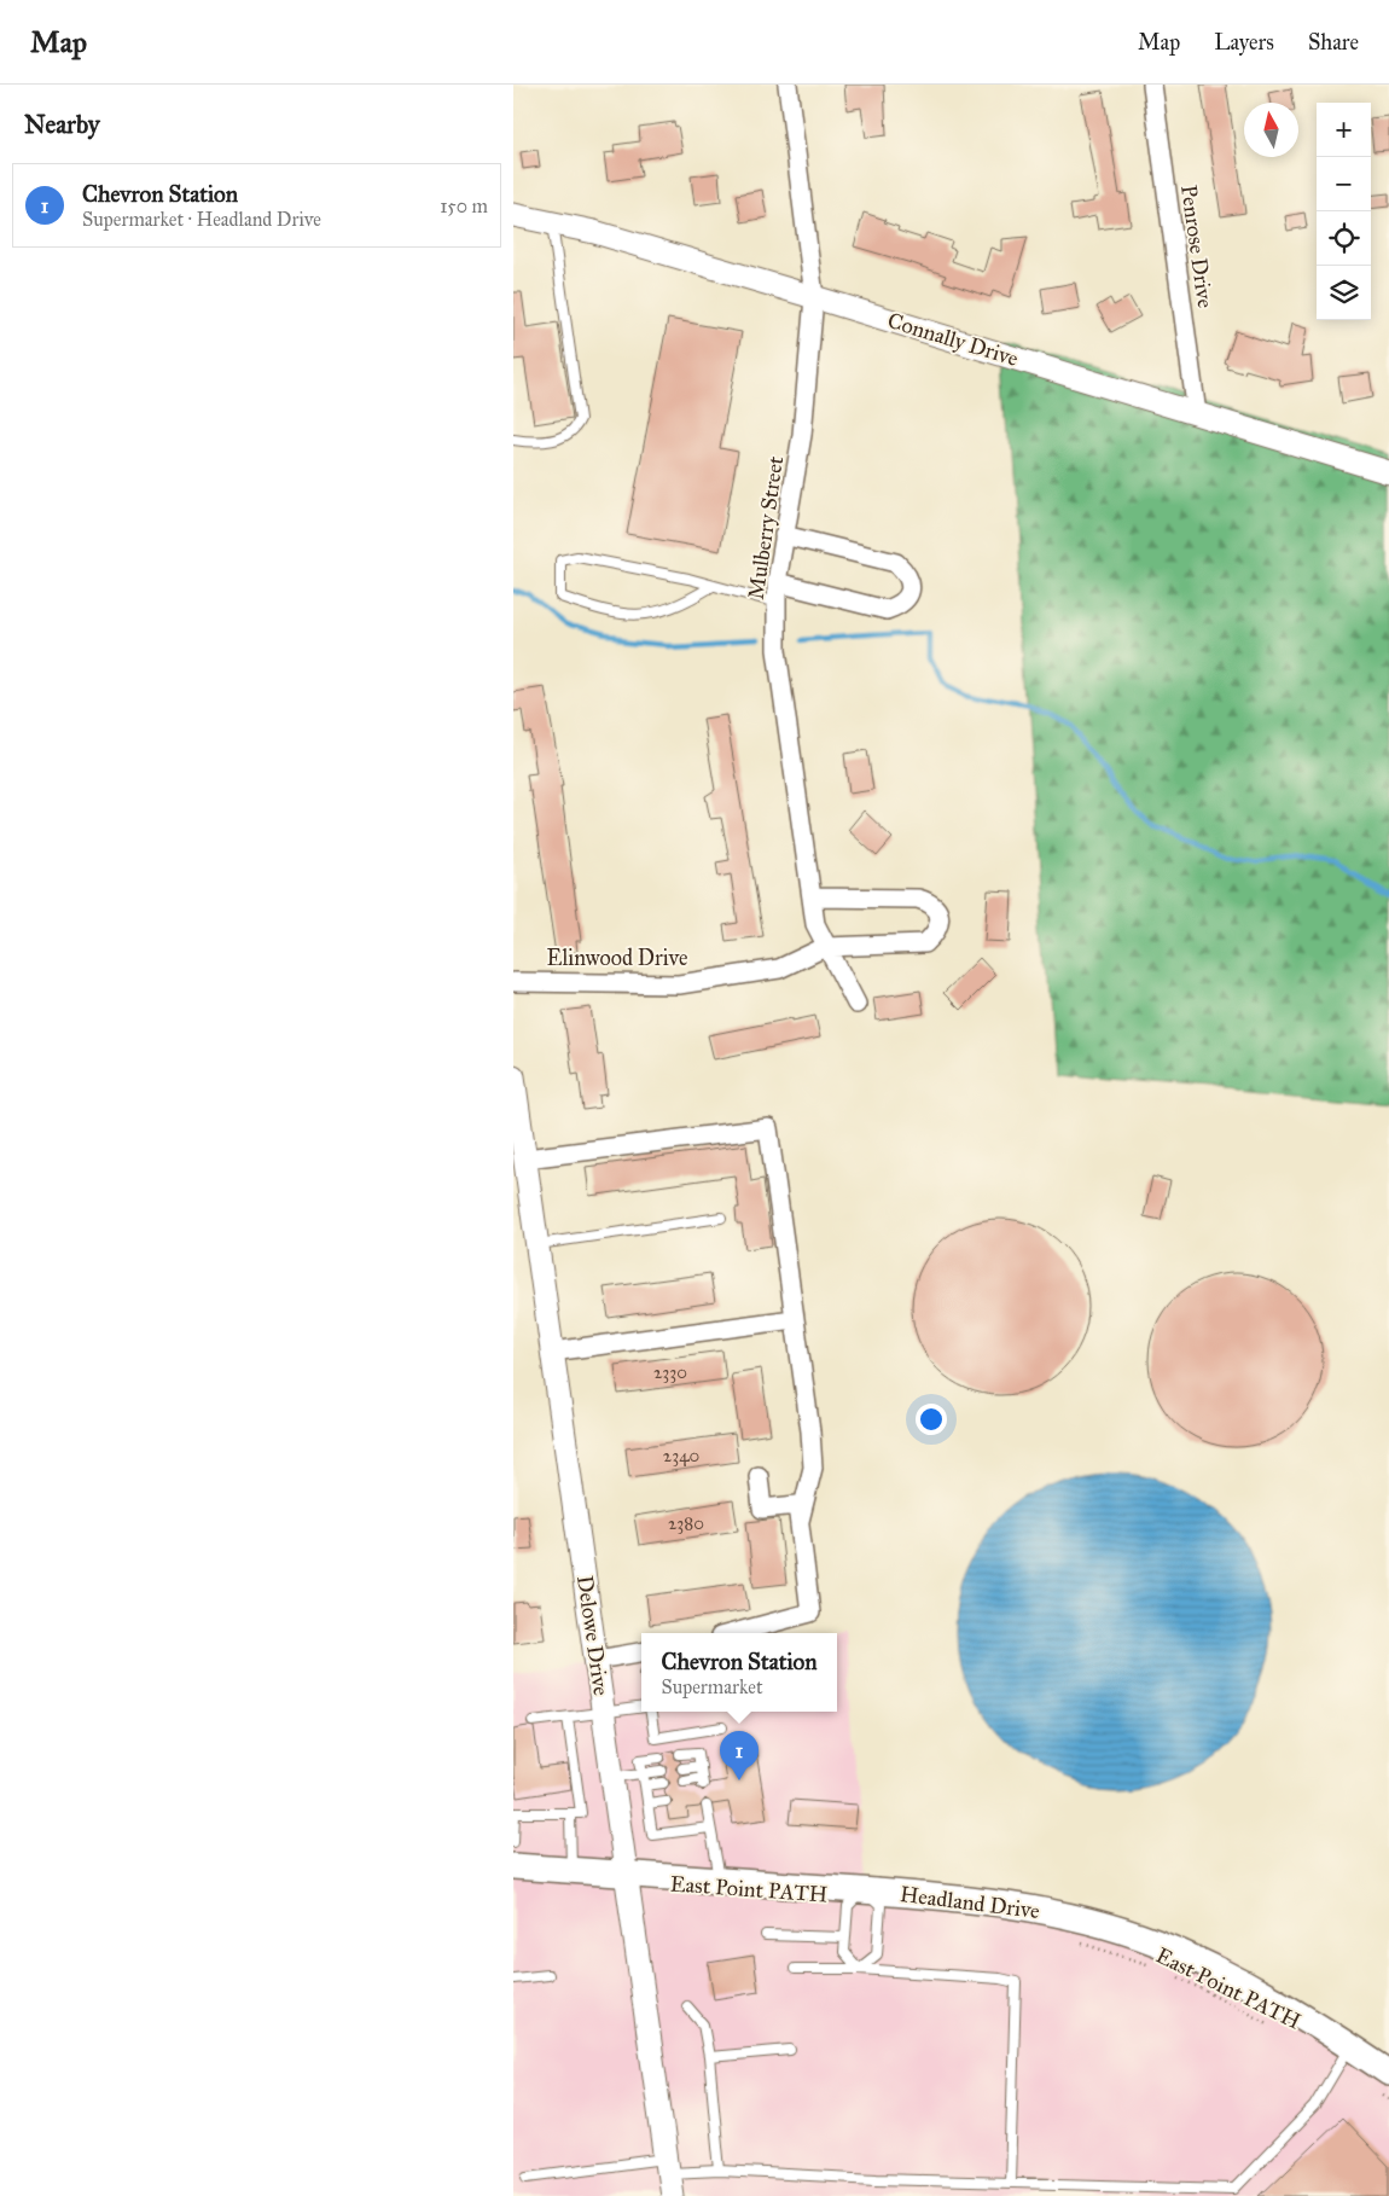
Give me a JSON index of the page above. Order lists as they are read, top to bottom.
{
  "streets": {
    "main road": ["Headland Drive"],
    "street": [
      "Penrose Drive",
      "Connally Drive",
      "Mulberry Street",
      "Elinwood Drive",
      "Delowe Drive"
    ],
    "path": ["East Point PATH"]
  },
  "crossings": [
    ["Penrose Drive", "Connally Drive"],
    ["Connally Drive", "Mulberry Street"],
    ["Mulberry Street", "Elinwood Drive"],
    ["Delowe Drive", "Headland Drive"]
  ],
  "house_numbers": ["2330", "2340", "2380"],
  "north": "top",
  "page": {
    "header": "Map",
    "nav": ["Map", "Layers", "Share"],
    "heading": "Nearby",
    "map_buttons": ["+", "−"],
    "list": [
      {
        "mark": "1",
        "name": "Chevron Station",
        "note": "Supermarket · Headland Drive",
        "value": "150 m"
      }
    ],
    "popup": ["Chevron Station", "Supermarket"],
    "pins": "1"
  }
}
